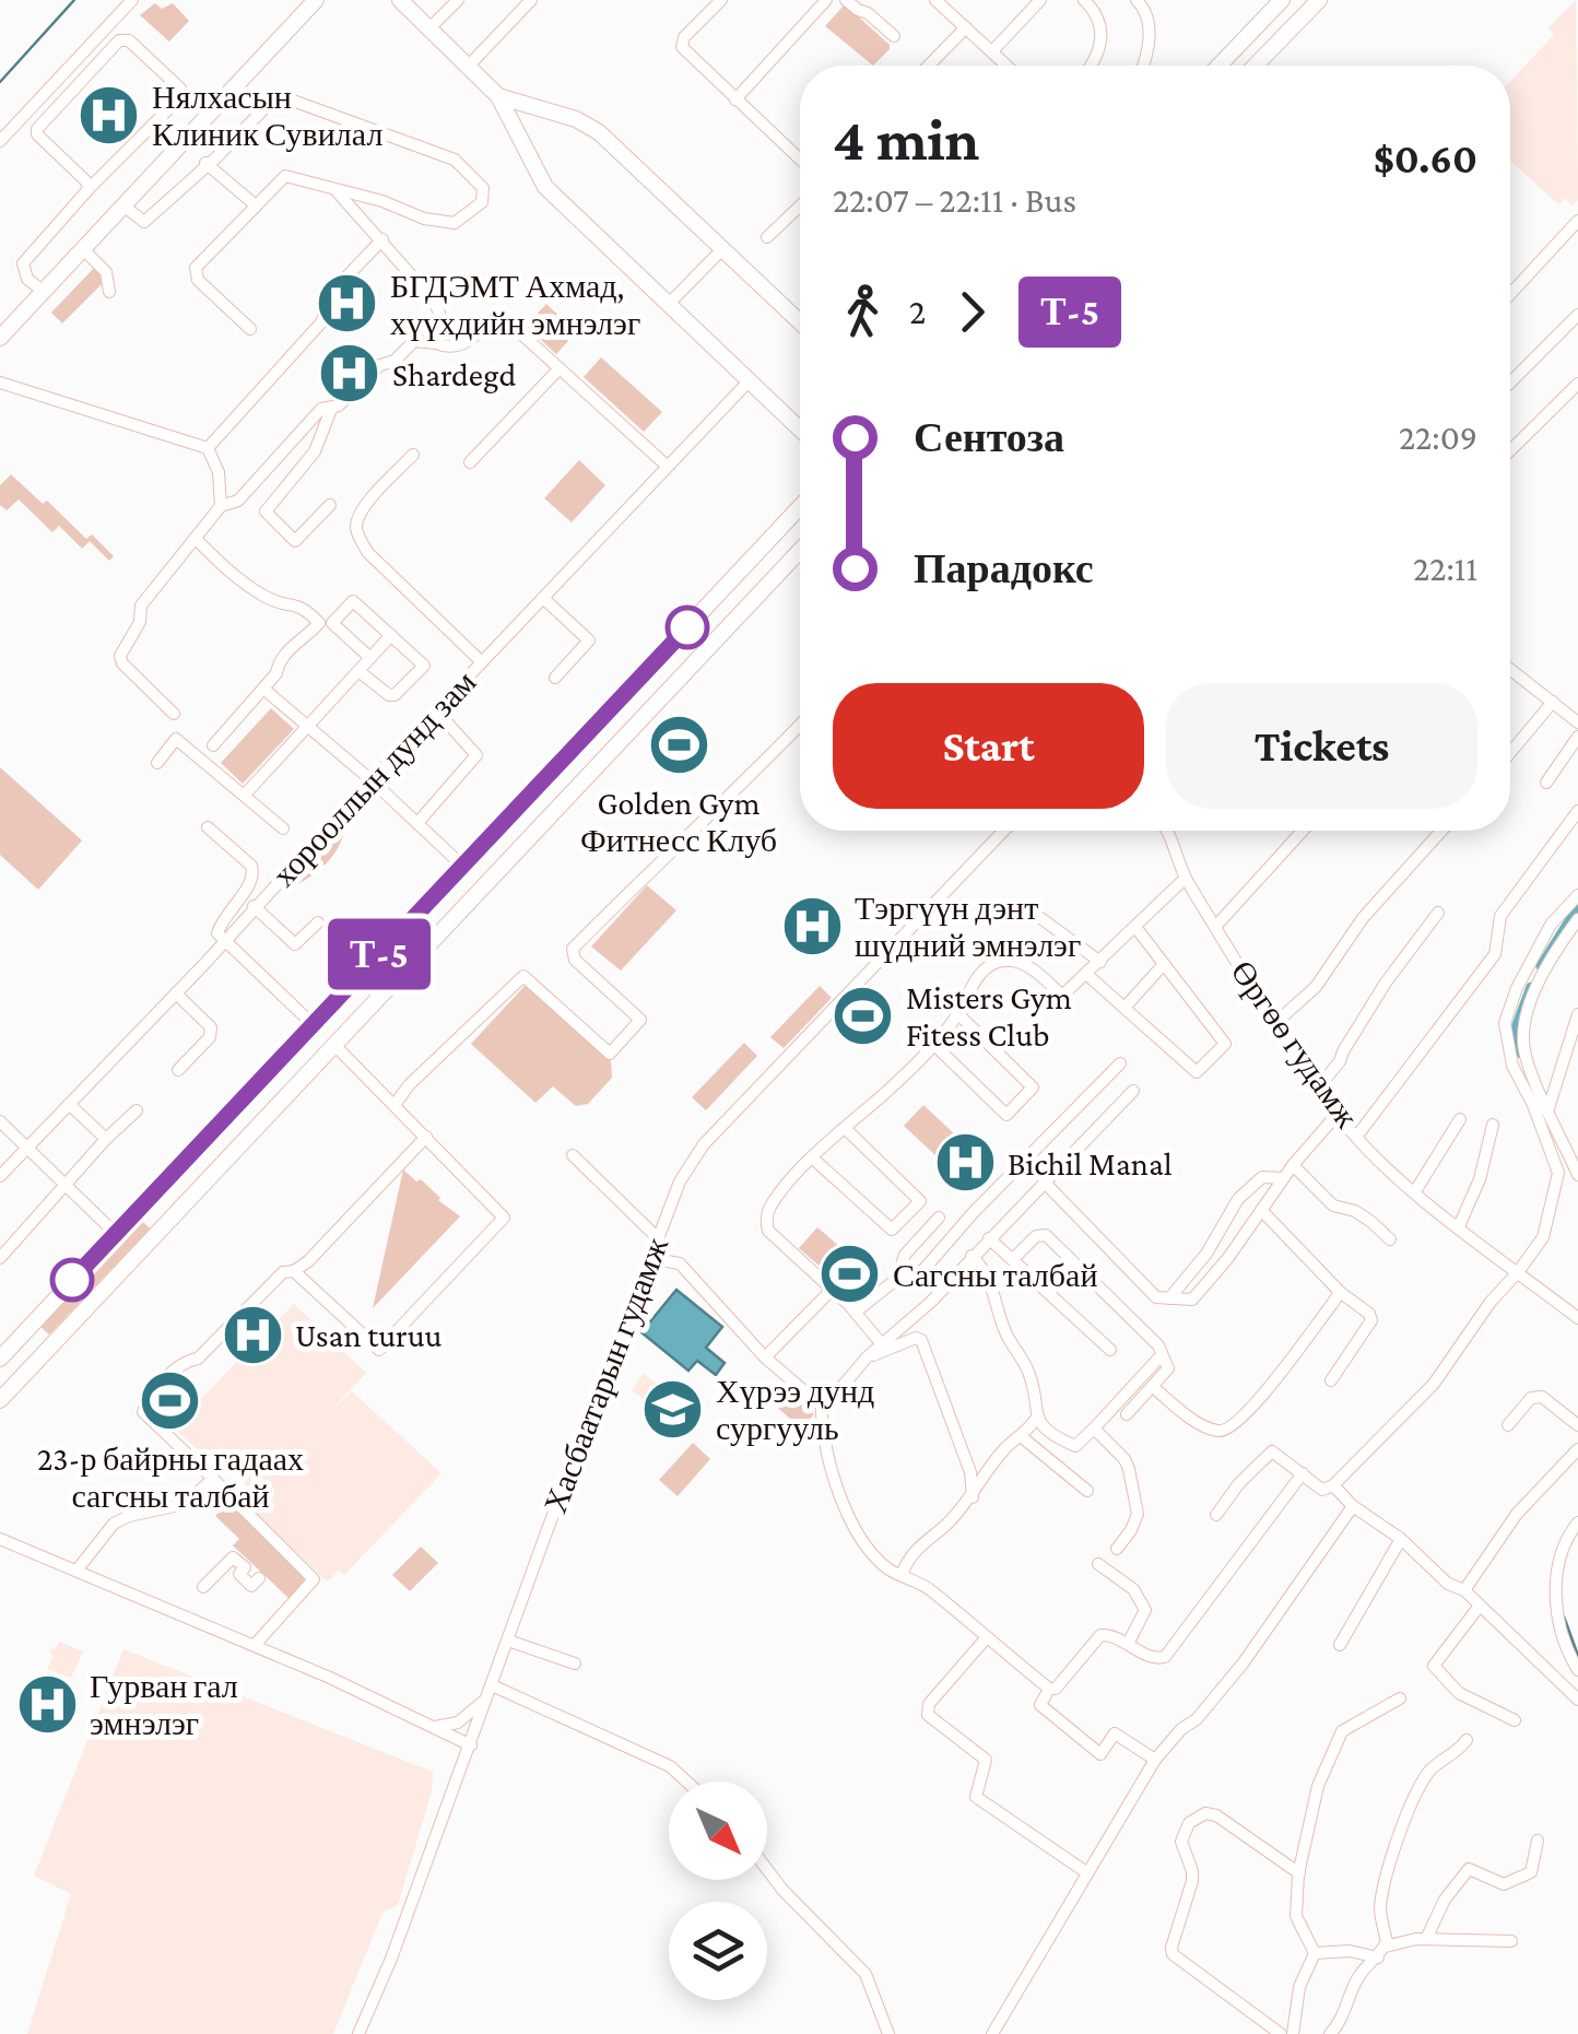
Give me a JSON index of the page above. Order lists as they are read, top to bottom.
{
  "streets": {
    "street": ["хорооллын дунд зам", "Өргөө гудамж", "Хасбаатарын гудамж"]
  },
  "places": {
    "hospital": [
      "Нялхасын Клиник Сувилал",
      "БГДЭМТ Ахмад, хүүхдийн эмнэлэг",
      "Shardegd",
      "Тэргүүн дэнт шүдний эмнэлэг",
      "Bichil Manal",
      "Usan turuu",
      "Гурван гал эмнэлэг"
    ],
    "sports": [
      "Golden Gym Фитнесс Клуб",
      "Misters Gym Fitess Club",
      "Сагсны талбай",
      "23-р байрны гадаах сагсны талбай"
    ],
    "school or university": ["Хүрээ дунд сургууль"]
  },
  "lines": ["bus line Т-5"],
  "north": "bottom right",
  "page": {
    "on_map": "Т-5",
    "heading": ["4 min", "22:07 – 22:11 · Bus", "$0.60"],
    "legs": ["2", "Т-5"],
    "list": [
      {
        "name": "Сентоза",
        "value": "22:09"
      },
      {
        "name": "Парадокс",
        "value": "22:11"
      }
    ],
    "buttons": ["Start", "Tickets"]
  }
}
